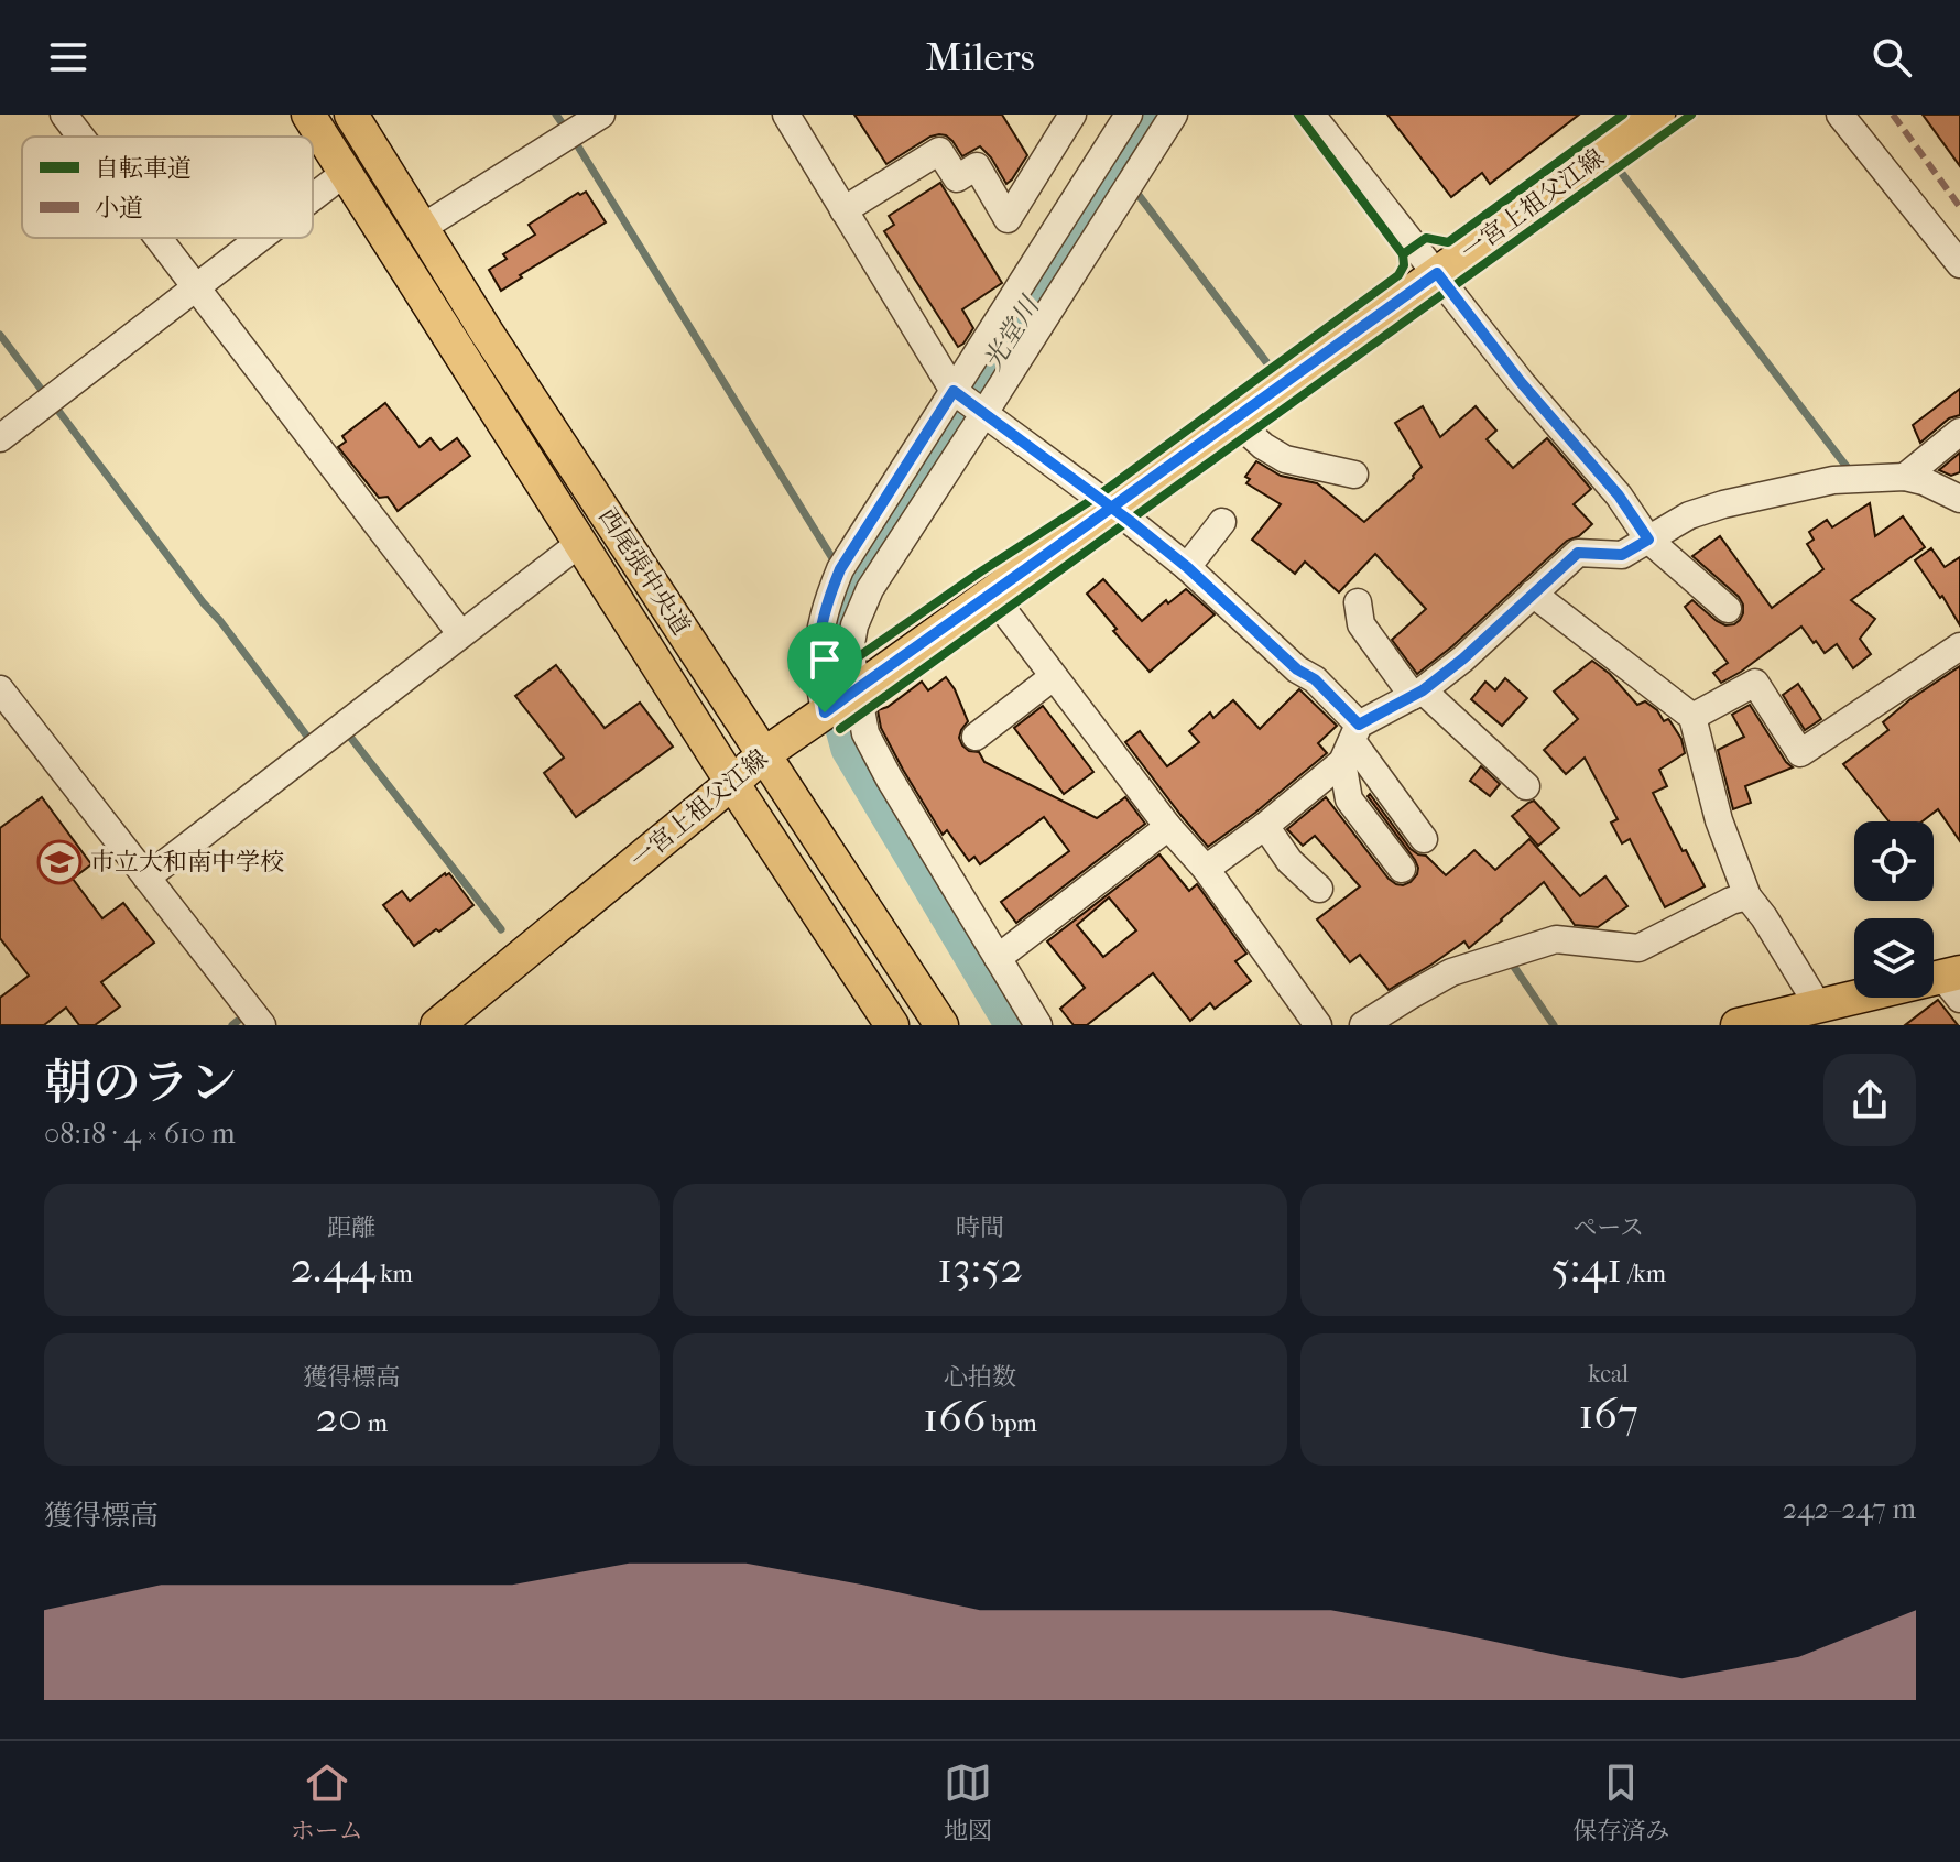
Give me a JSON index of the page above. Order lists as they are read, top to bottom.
{
  "streets": {
    "main road": ["一宮上祖父江線", "西尾張中央道"]
  },
  "crossings": [
    ["一宮上祖父江線", "西尾張中央道"]
  ],
  "water": ["光堂川"],
  "places": {
    "school or university": ["市立大和南中学校"]
  },
  "legend": ["自転車道", "小道"],
  "page": {
    "header": "Milers",
    "heading": ["朝のラン", "08:18 · 4 × 610 m"],
    "stats": [
      ["距離", "2.44 km"],
      ["時間", "13:52"],
      ["ペース", "5:41 /km"],
      ["獲得標高", "20 m"],
      ["心拍数", "166 bpm"],
      ["kcal", "167"]
    ],
    "chart": ["獲得標高", "242–247 m"],
    "tabs": ["ホーム", "地図", "保存済み"]
  }
}
